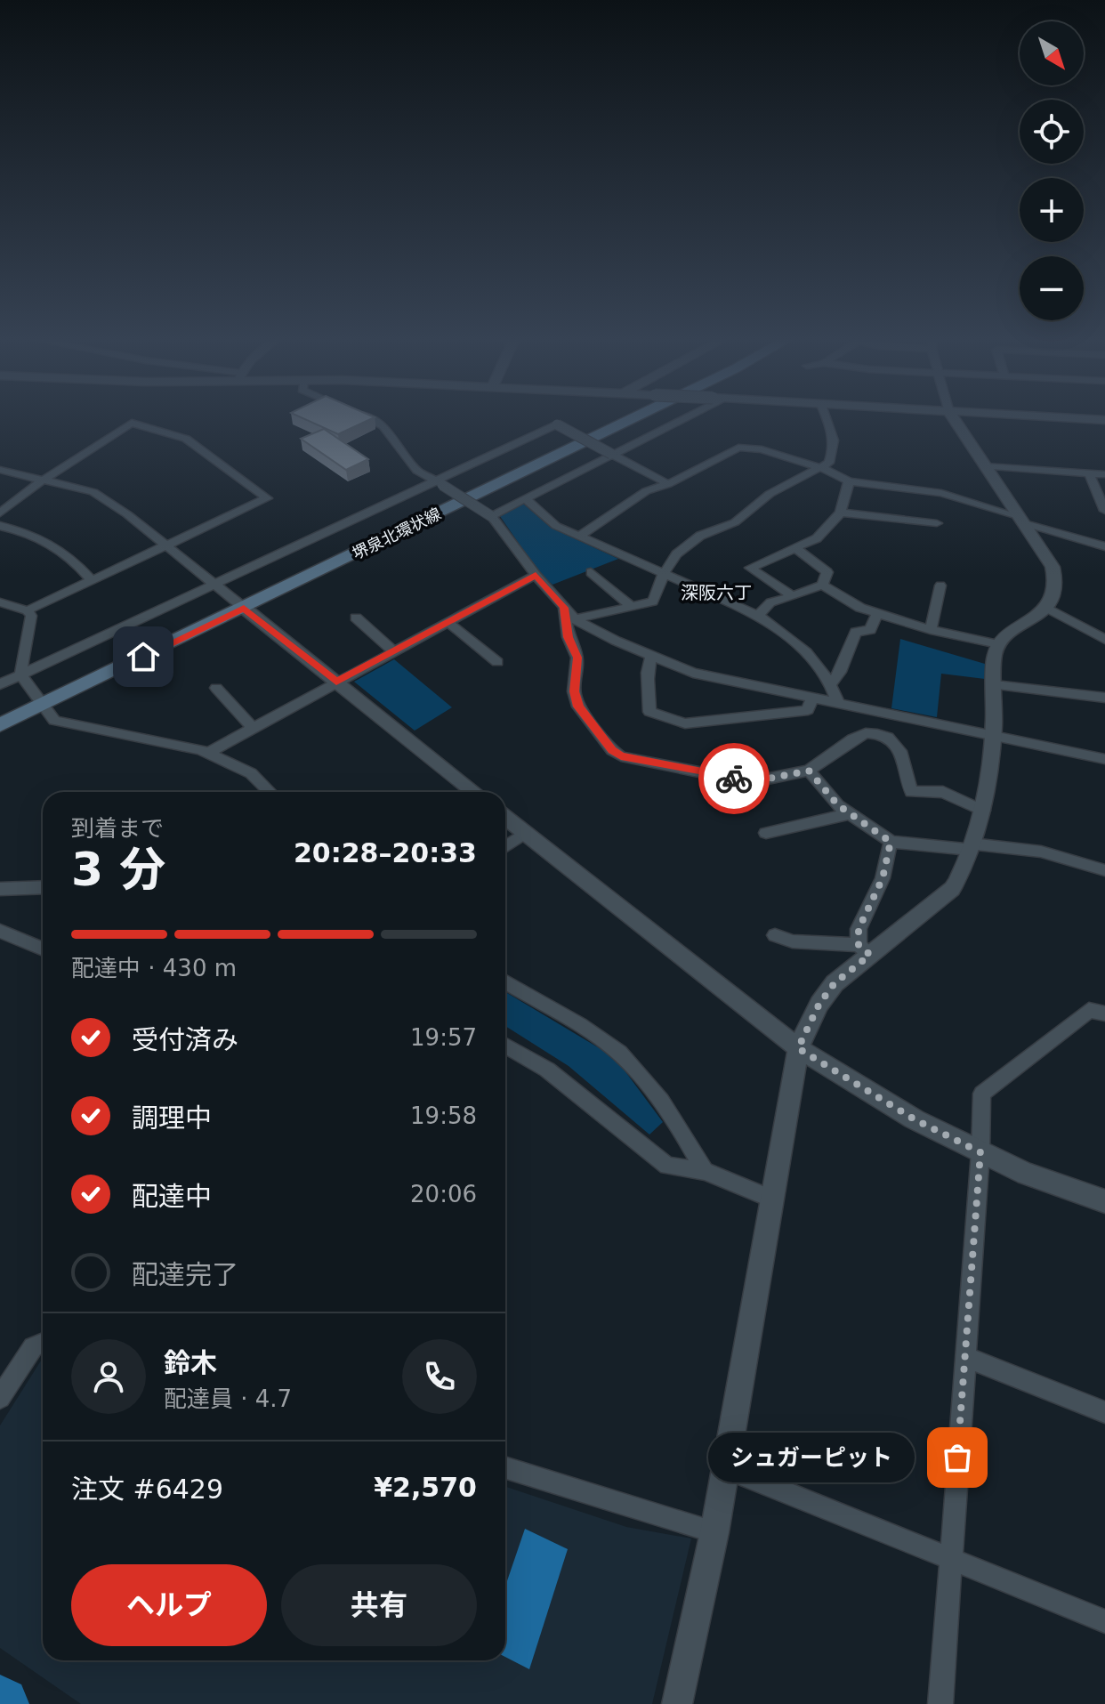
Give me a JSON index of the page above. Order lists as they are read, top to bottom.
{
  "streets": {
    "main road": ["堺泉北環状線"]
  },
  "districts": ["深阪六丁"],
  "places": ["シュガーピット"],
  "north": "bottom right",
  "page": {
    "map_buttons": ["+", "−"],
    "heading": ["3 分", "到着まで", "20:28–20:33"],
    "panel": [
      "鈴木",
      "配達員 · 4.7",
      "注文 #6429",
      "¥2,570"
    ],
    "bar": "配達中 · 430 m",
    "list": [
      ["受付済み", "19:57"],
      ["調理中", "19:58"],
      ["配達中", "20:06"],
      "配達完了"
    ],
    "bubble": "シュガーピット",
    "buttons": ["ヘルプ", "共有"]
  }
}
